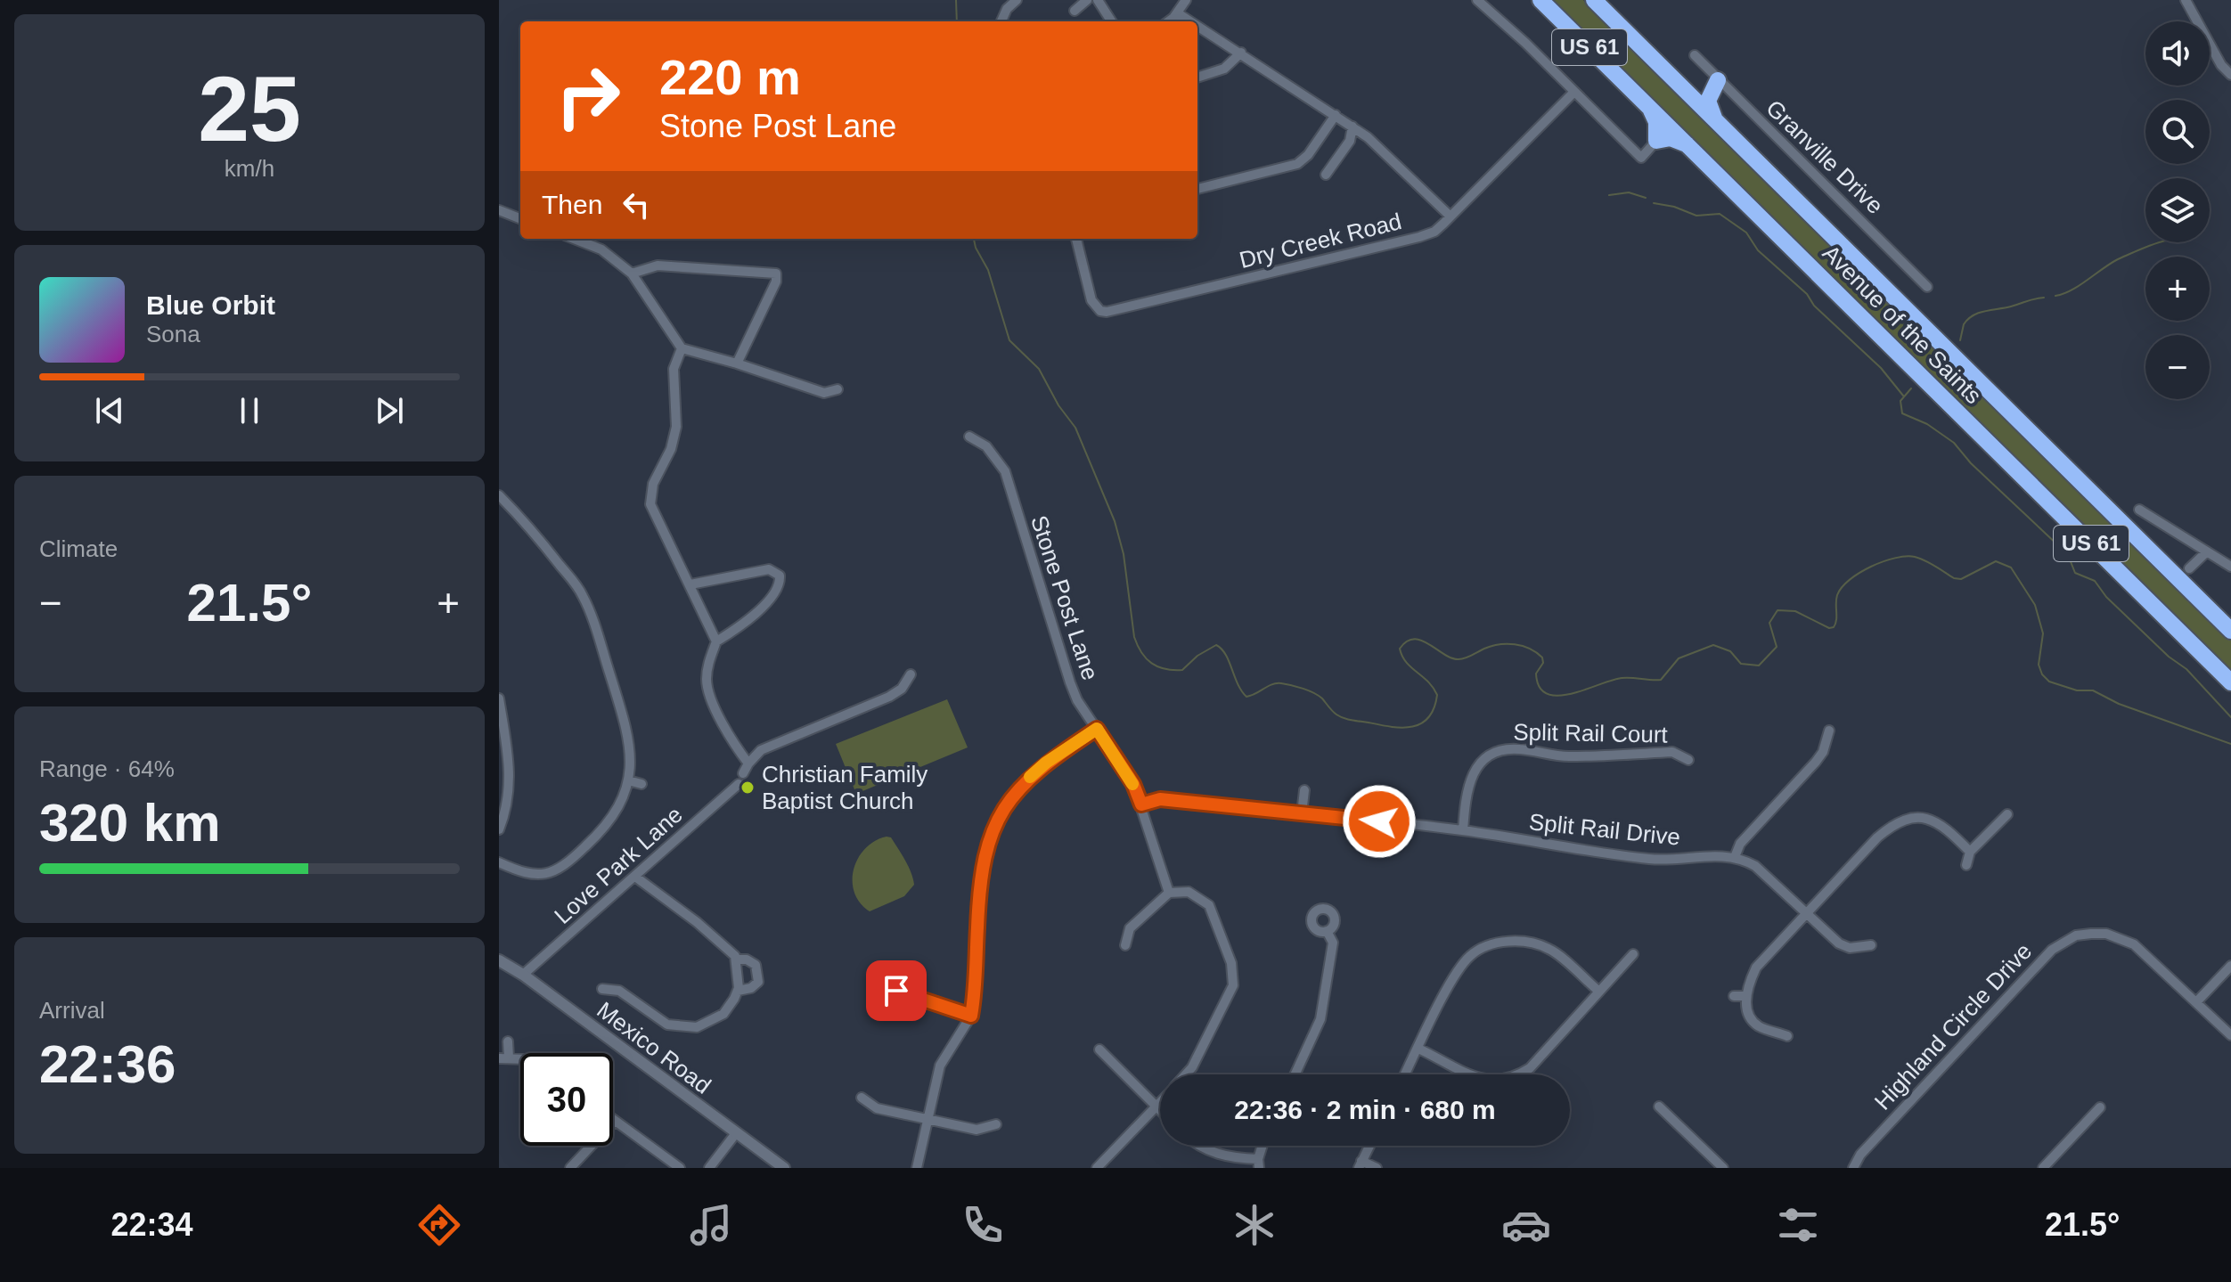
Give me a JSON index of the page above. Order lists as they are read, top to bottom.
{
  "streets": {
    "highway": ["US 61", "Avenue of the Saints"],
    "street": [
      "Granville Drive",
      "Dry Creek Road",
      "Stone Post Lane",
      "Split Rail Court",
      "Split Rail Drive",
      "Love Park Lane",
      "Highland Circle Drive",
      "Mexico Road"
    ]
  },
  "crossings": [
    ["Stone Post Lane", "Split Rail Drive"],
    ["Split Rail Court", "Split Rail Drive"],
    ["Love Park Lane", "Mexico Road"]
  ],
  "places": ["Christian Family Baptist Church"],
  "page": {
    "tile": [
      ["25", "km/h"],
      "Climate",
      ["Range · 64%", "320 km"],
      ["Arrival", "22:36"]
    ],
    "map_buttons": ["+", "−"],
    "turn": ["220 m", "Stone Post Lane"],
    "then": "Then",
    "song": ["Blue Orbit", "Sona"],
    "heat": ["−", "21.5°", "+"],
    "limit": "30",
    "trip": "22:36 · 2 min · 680 m",
    "tabs": ["22:34", "21.5°"]
  }
}
